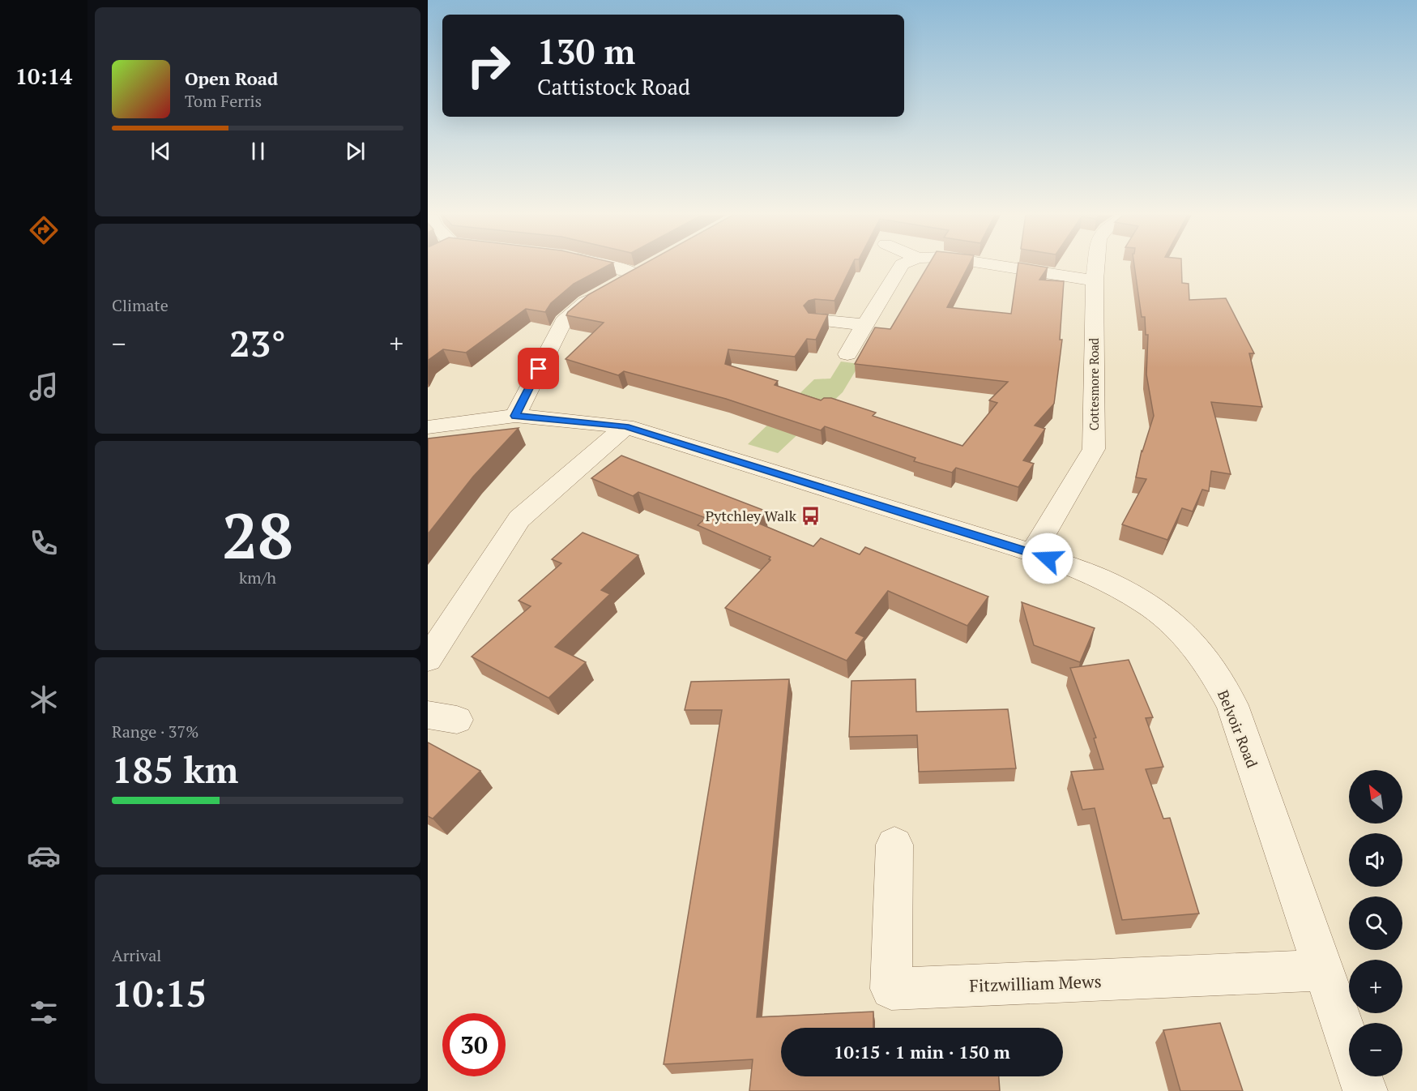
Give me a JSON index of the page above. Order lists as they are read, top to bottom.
{
  "streets": {
    "street": ["Cottesmore Road", "Belvoir Road", "Fitzwilliam Mews"]
  },
  "crossings": [
    ["Cottesmore Road", "Belvoir Road"],
    ["Belvoir Road", "Fitzwilliam Mews"]
  ],
  "places": {
    "bus stop": ["Pytchley Walk"]
  },
  "north": "top left",
  "page": {
    "tabs": "10:14",
    "turn": ["130 m", "Cattistock Road"],
    "song": ["Open Road", "Tom Ferris"],
    "tile": [
      "Climate",
      ["28", "km/h"],
      ["Range · 37%", "185 km"],
      ["Arrival", "10:15"]
    ],
    "heat": ["−", "23°", "+"],
    "map_buttons": ["+", "−"],
    "limit": "30",
    "trip": "10:15 · 1 min · 150 m"
  }
}
